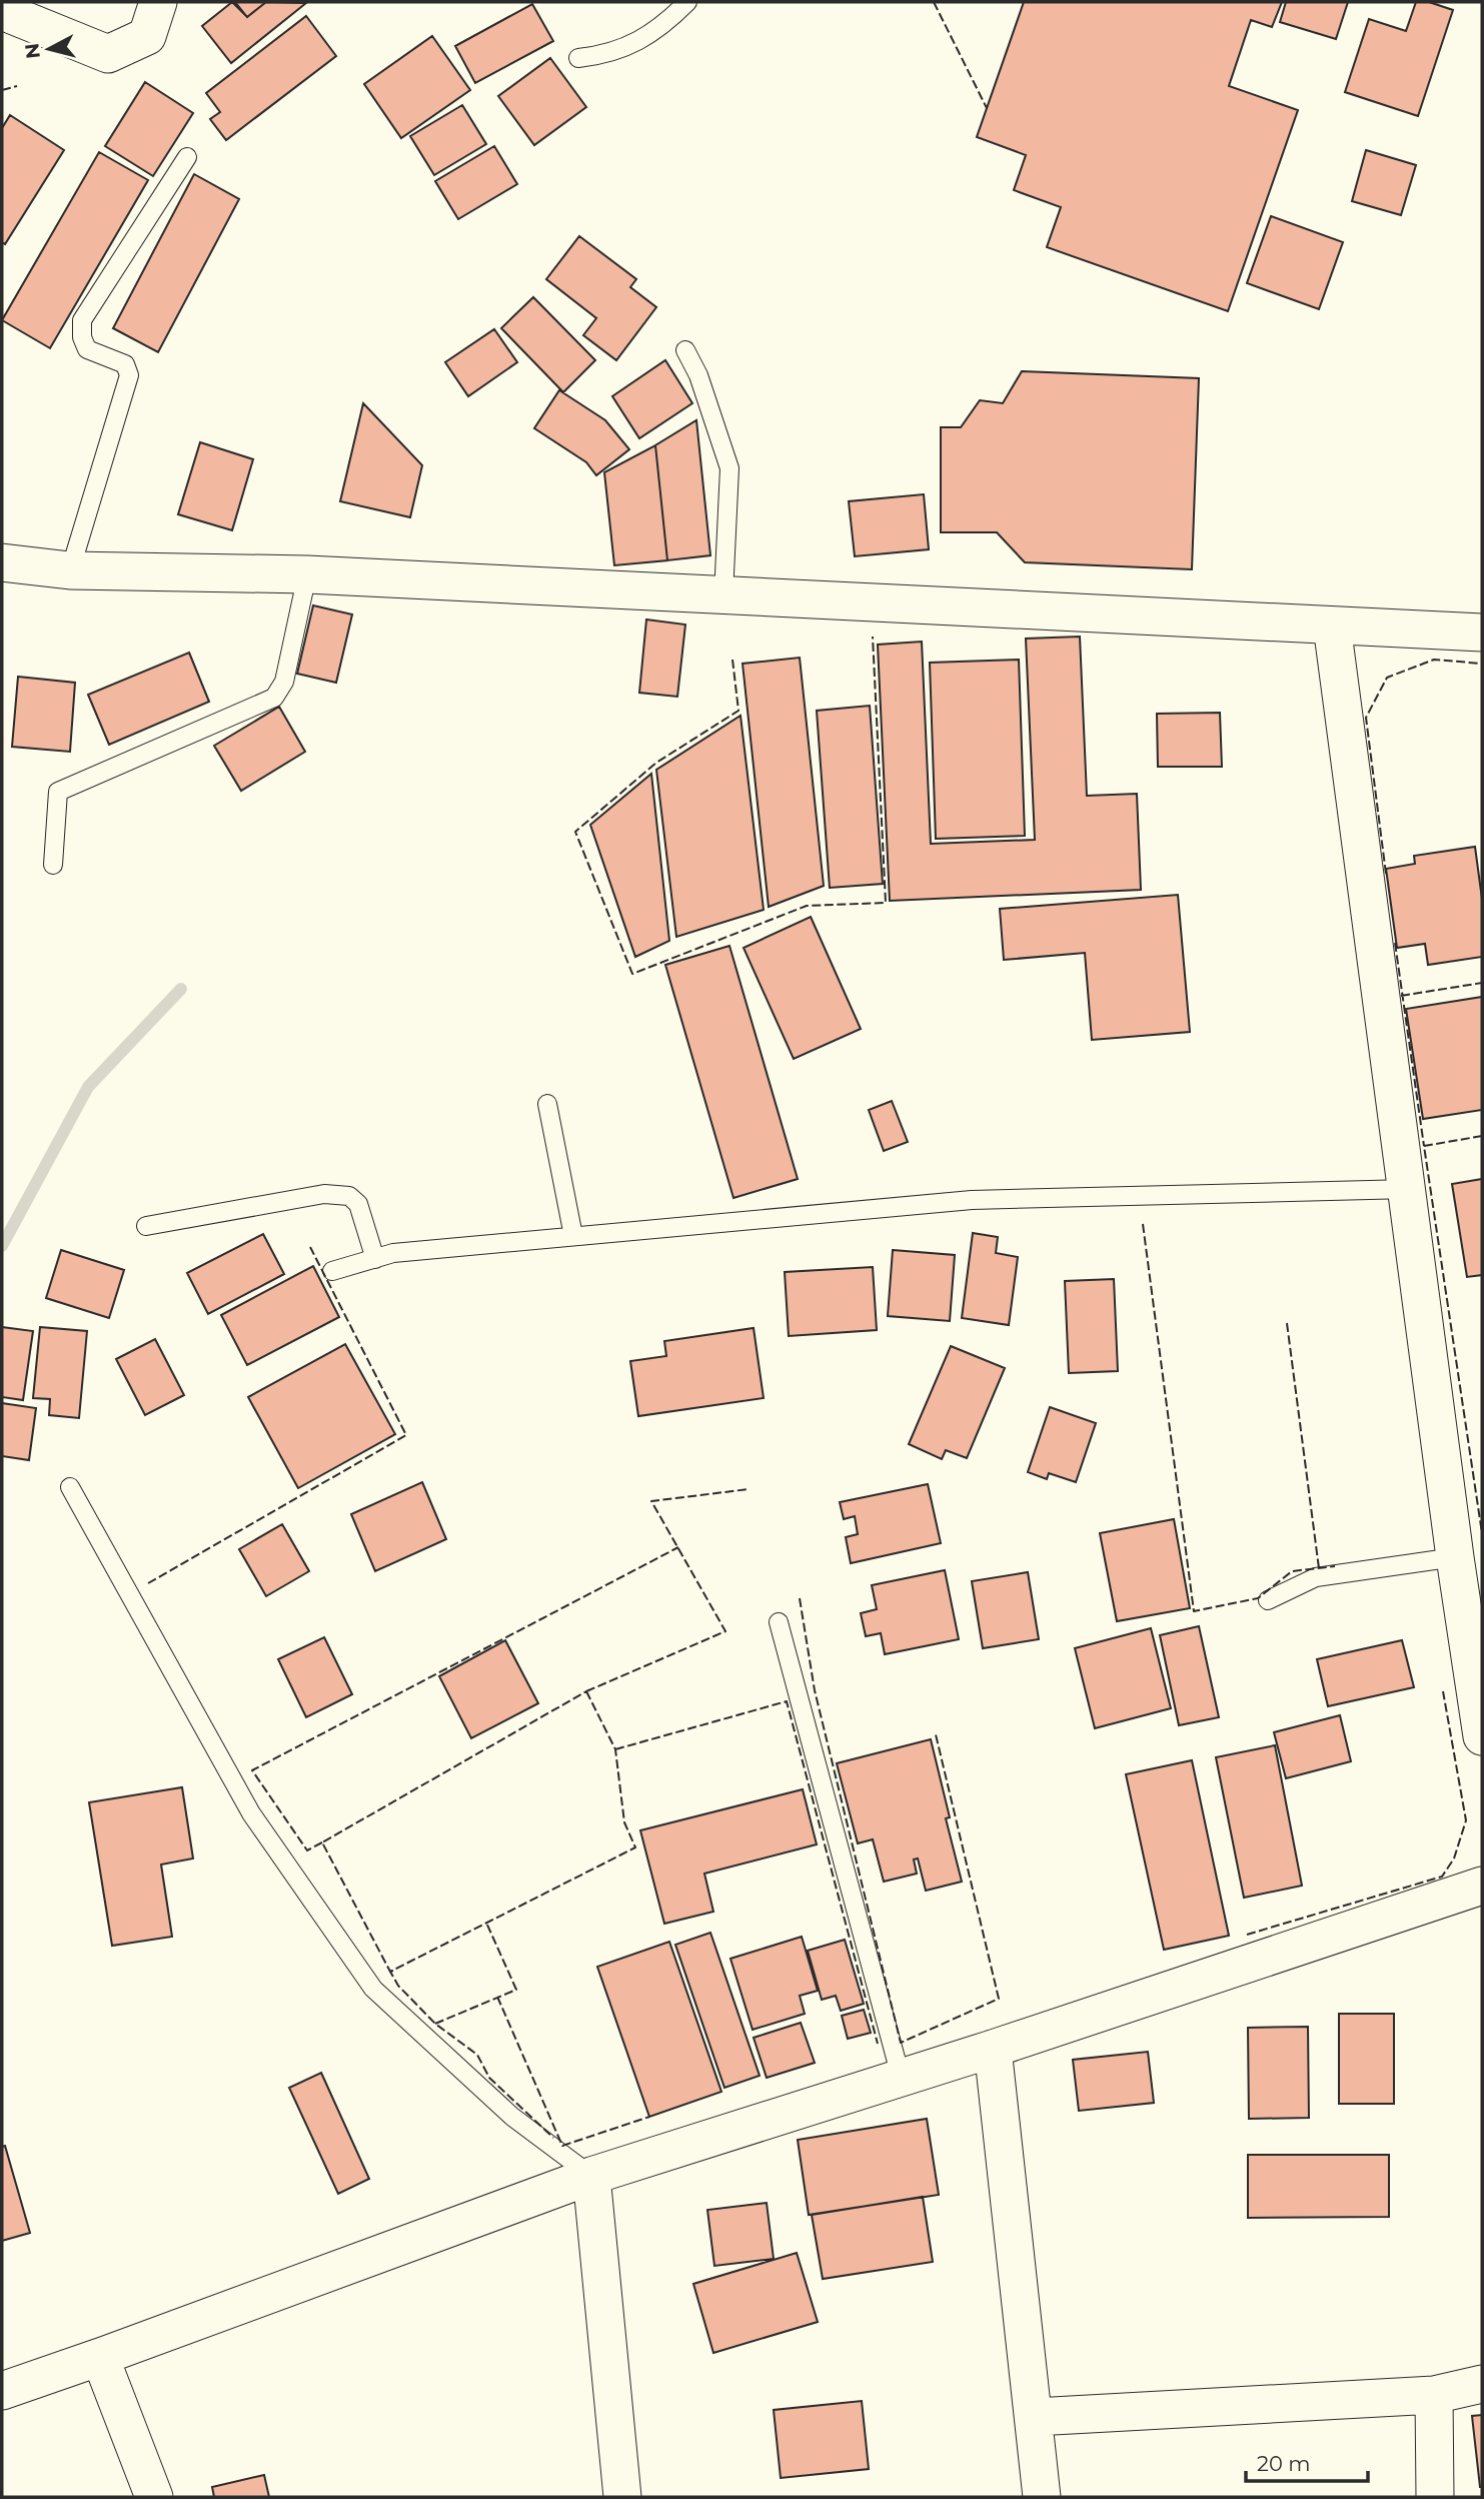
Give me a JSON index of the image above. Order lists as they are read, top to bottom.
{
  "scale_bar": "20 m",
  "north": "left"
}
